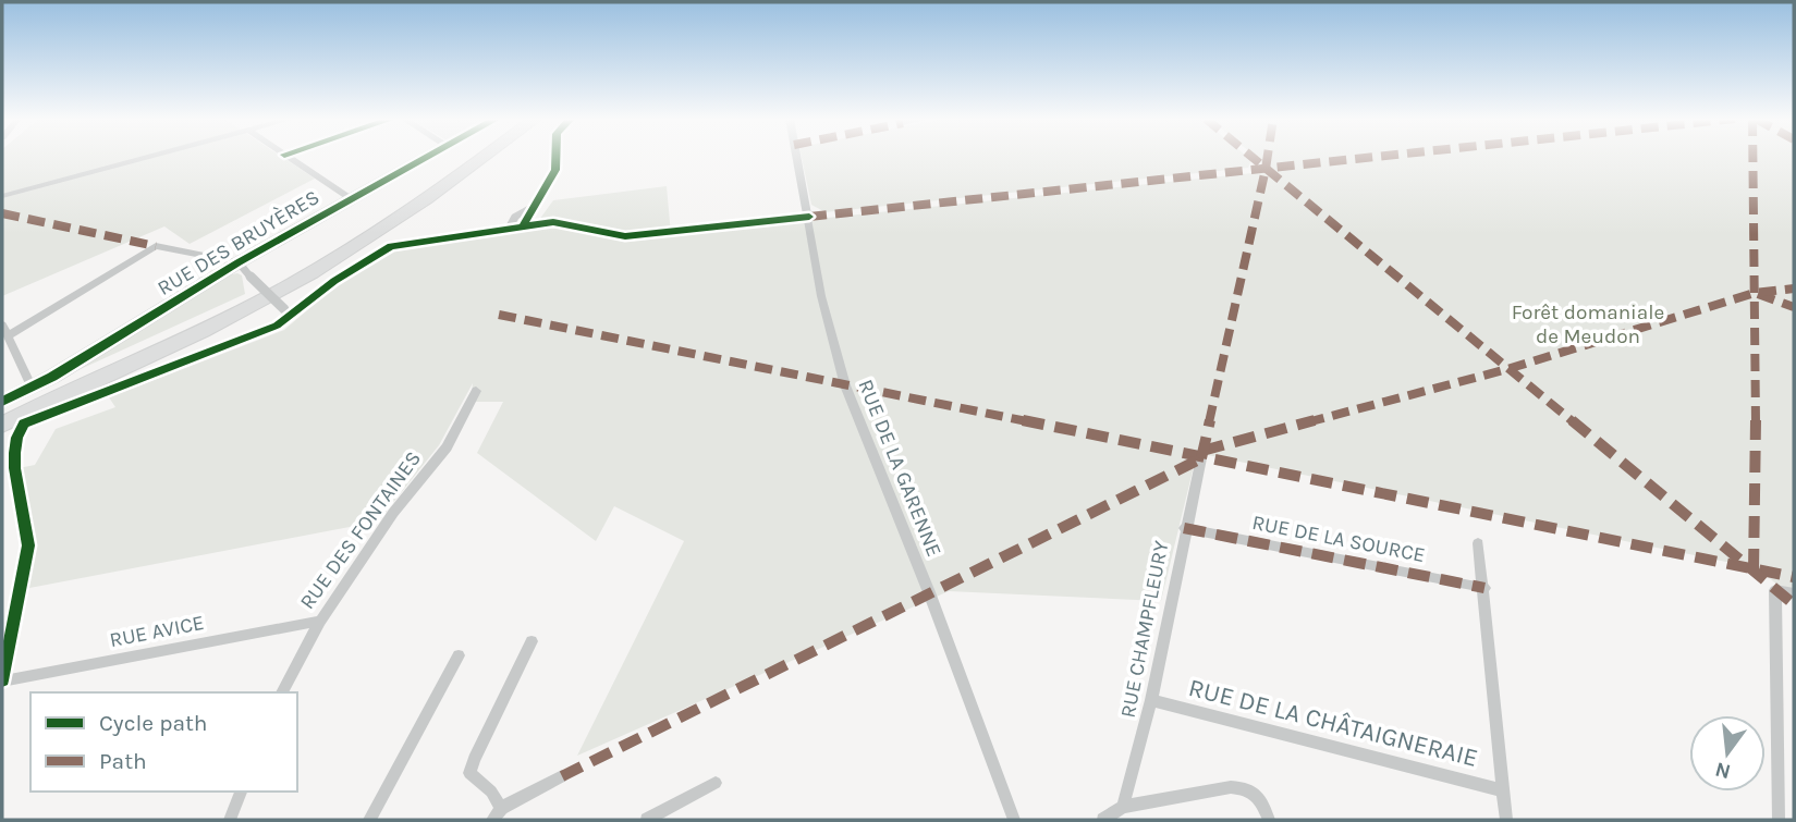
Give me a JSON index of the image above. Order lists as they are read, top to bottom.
{
  "streets": {
    "street": [
      "RUE DES BRUYÈRES",
      "RUE DE LA GARENNE",
      "RUE DES FONTAINES",
      "RUE DE LA SOURCE",
      "RUE CHAMPFLEURY",
      "RUE AVICE",
      "RUE DE LA CHÂTAIGNERAIE"
    ]
  },
  "crossings": [
    ["RUE DES FONTAINES", "RUE AVICE"],
    ["RUE DE LA SOURCE", "RUE CHAMPFLEURY"],
    ["RUE CHAMPFLEURY", "RUE DE LA CHÂTAIGNERAIE"]
  ],
  "parks": ["Forêt domaniale de Meudon"],
  "legend": ["Cycle path", "Path"],
  "north": "bottom"
}
